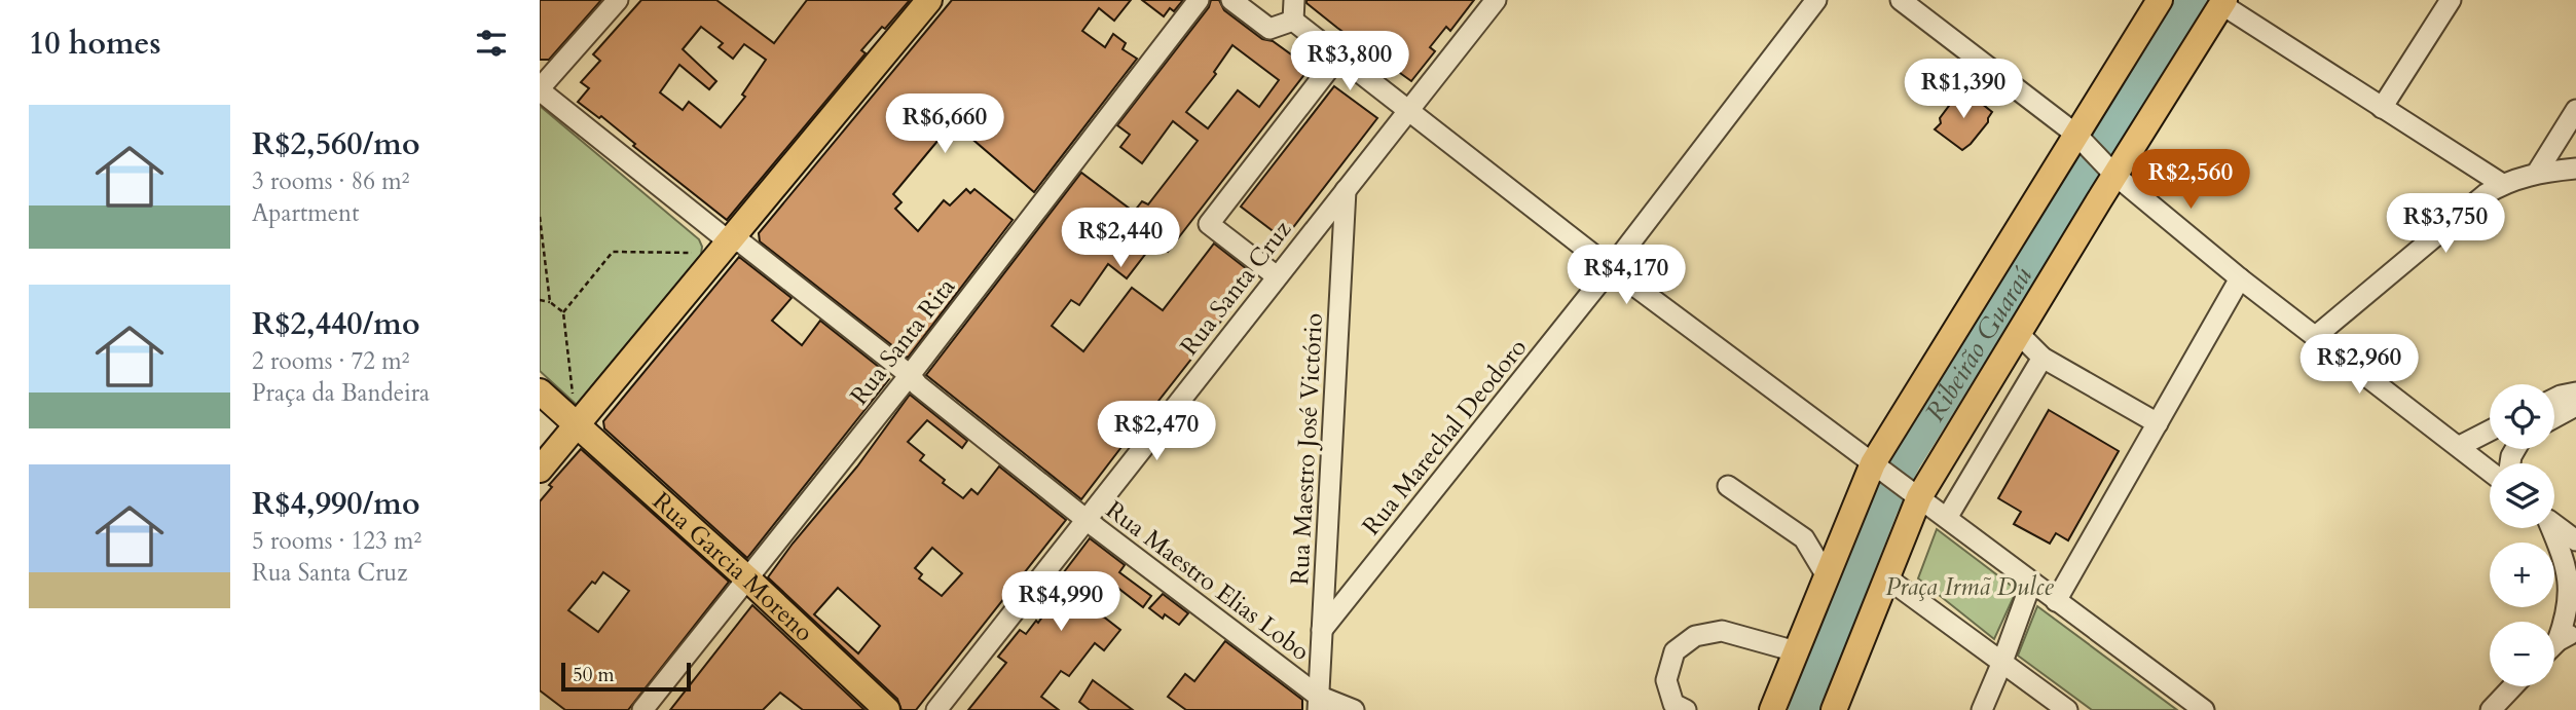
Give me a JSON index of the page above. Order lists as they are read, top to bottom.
{
  "streets": {
    "main road": ["Rua Garcia Moreno"],
    "street": [
      "Rua Santa Cruz",
      "Rua Santa Rita",
      "Rua Marechal Deodoro",
      "Rua Maestro José Victório",
      "Rua Maestro Elias Lobo"
    ]
  },
  "crossings": [
    ["Rua Santa Cruz", "Rua Maestro José Victório"],
    ["Rua Santa Cruz", "Rua Maestro Elias Lobo"],
    ["Rua Santa Rita", "Rua Garcia Moreno"],
    ["Rua Santa Rita", "Rua Maestro Elias Lobo"],
    ["Rua Marechal Deodoro", "Rua Maestro José Victório"],
    ["Rua Maestro José Victório", "Rua Maestro Elias Lobo"]
  ],
  "water": ["Ribeirão Guaraú"],
  "parks": ["Praça Irmã Dulce"],
  "scale_bar": "50 m",
  "page": {
    "heading": "10 homes",
    "price": [
      "R$3,800",
      "R$1,390",
      "R$6,660",
      "R$2,560",
      "R$3,750",
      "R$2,440",
      "R$4,170",
      "R$2,960",
      "R$2,470",
      "R$4,990"
    ],
    "list": [
      {
        "name": "R$2,560/mo",
        "note": "3 rooms · 86 m² · Apartment"
      },
      {
        "name": "R$2,440/mo",
        "note": "2 rooms · 72 m² · Praça da Bandeira"
      },
      {
        "name": "R$4,990/mo",
        "note": "5 rooms · 123 m² · Rua Santa Cruz"
      }
    ],
    "map_buttons": ["+", "−"],
    "scale": "50 m"
  }
}
